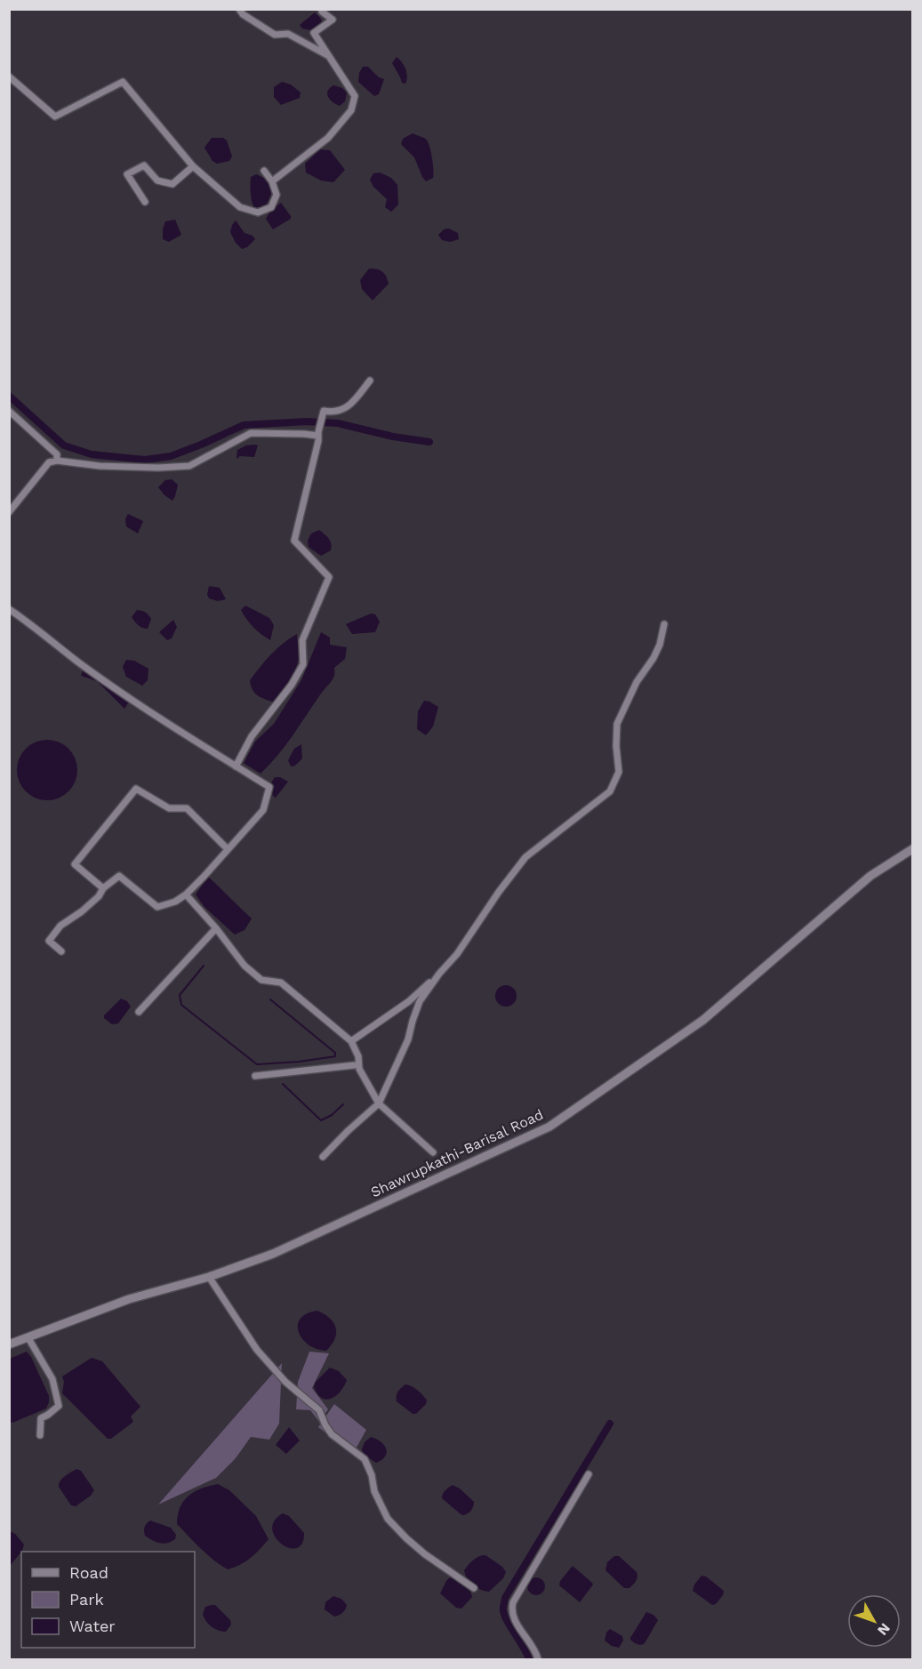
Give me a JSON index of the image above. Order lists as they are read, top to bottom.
{
  "streets": {
    "main road": ["Shawrupkathi-Barisal Road"]
  },
  "legend": ["Road", "Park", "Water"],
  "north": "bottom right"
}
